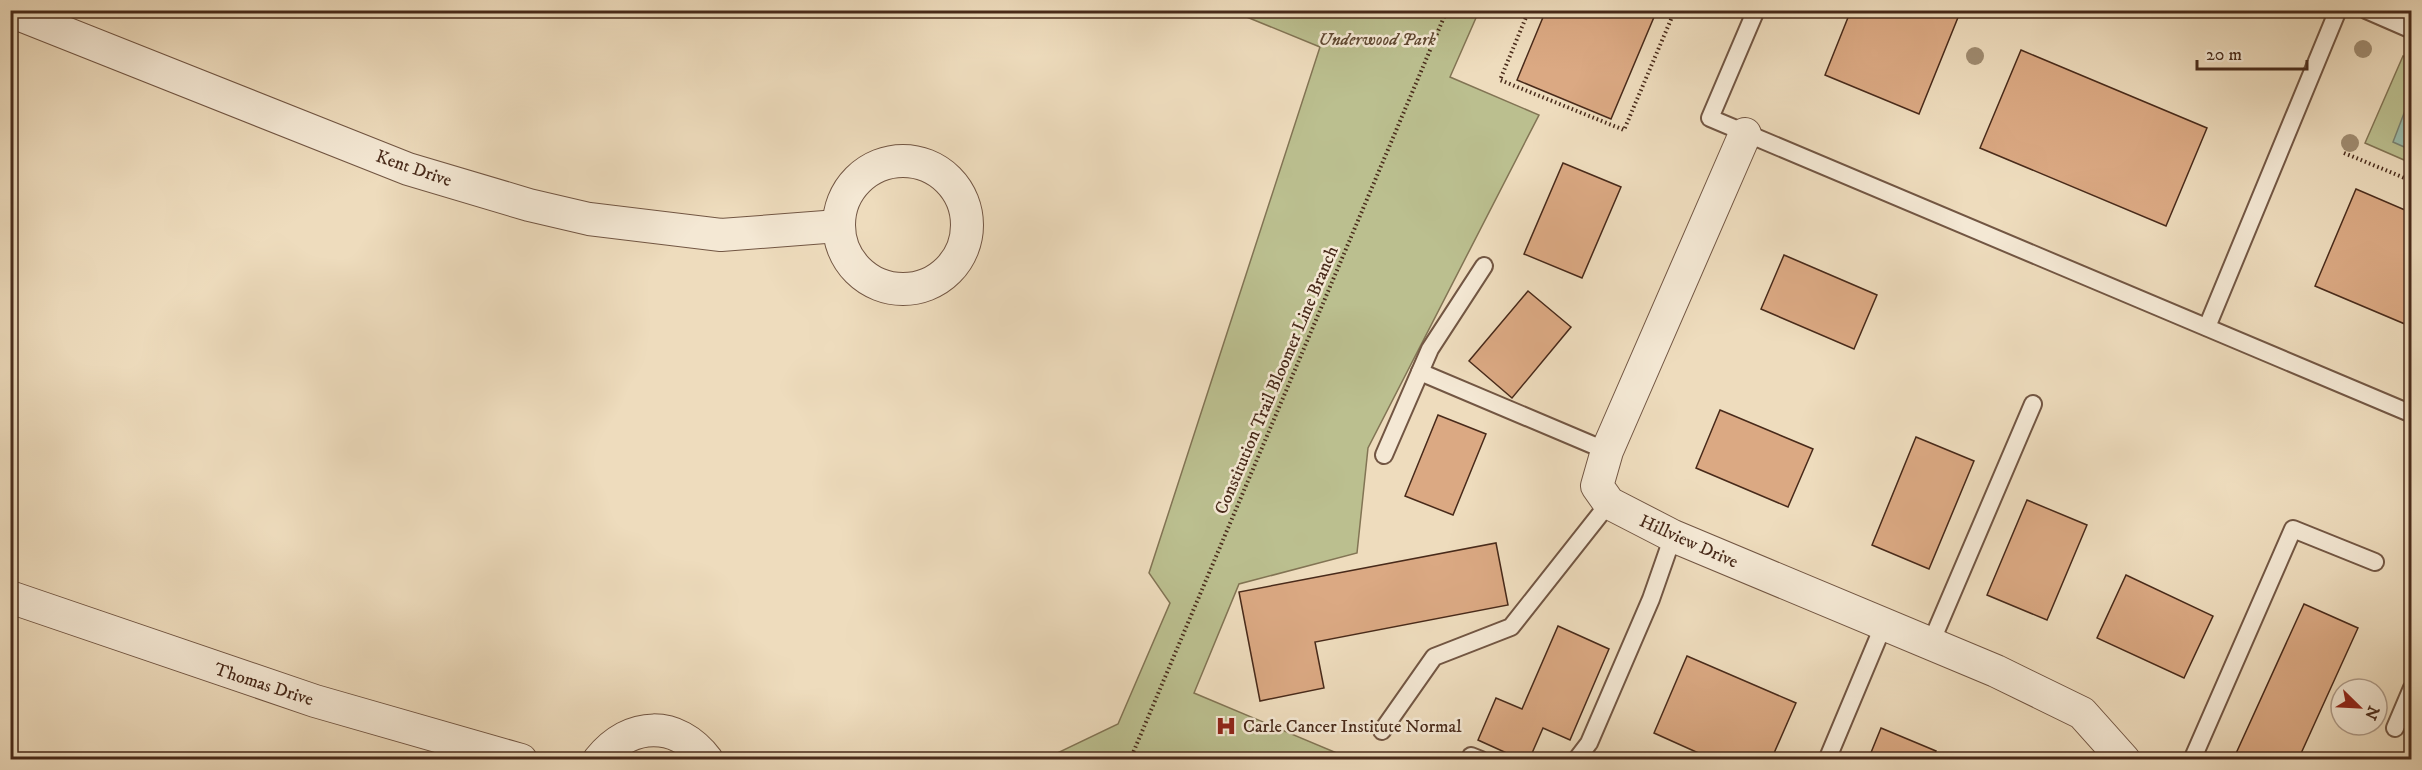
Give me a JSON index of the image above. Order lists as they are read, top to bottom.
{
  "streets": {
    "street": ["Kent Drive", "Hillview Drive", "Thomas Drive"],
    "path": ["Constitution Trail Bloomer Line Branch"]
  },
  "parks": ["Underwood Park"],
  "places": {
    "hospital": ["Carle Cancer Institute Normal"]
  },
  "scale_bar": "20 m",
  "north": "bottom right"
}
